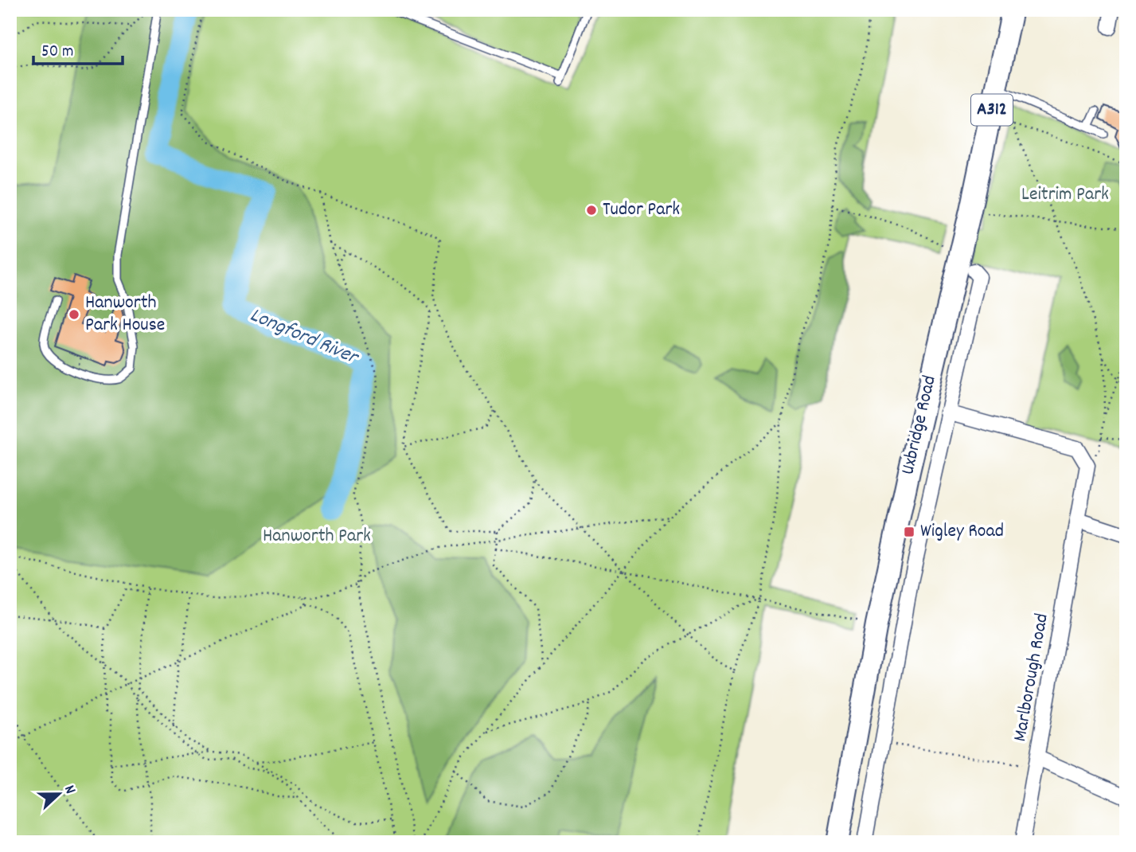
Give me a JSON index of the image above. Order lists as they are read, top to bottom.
{
  "streets": {
    "main road": ["A312", "Uxbridge Road"],
    "street": ["Marlborough Road"]
  },
  "water": ["Longford River"],
  "parks": ["Leitrim Park", "Hanworth Park"],
  "places": {
    "other": ["Tudor Park", "Hanworth Park House"],
    "transit": ["Wigley Road"]
  },
  "scale_bar": "50 m",
  "north": "right"
}
